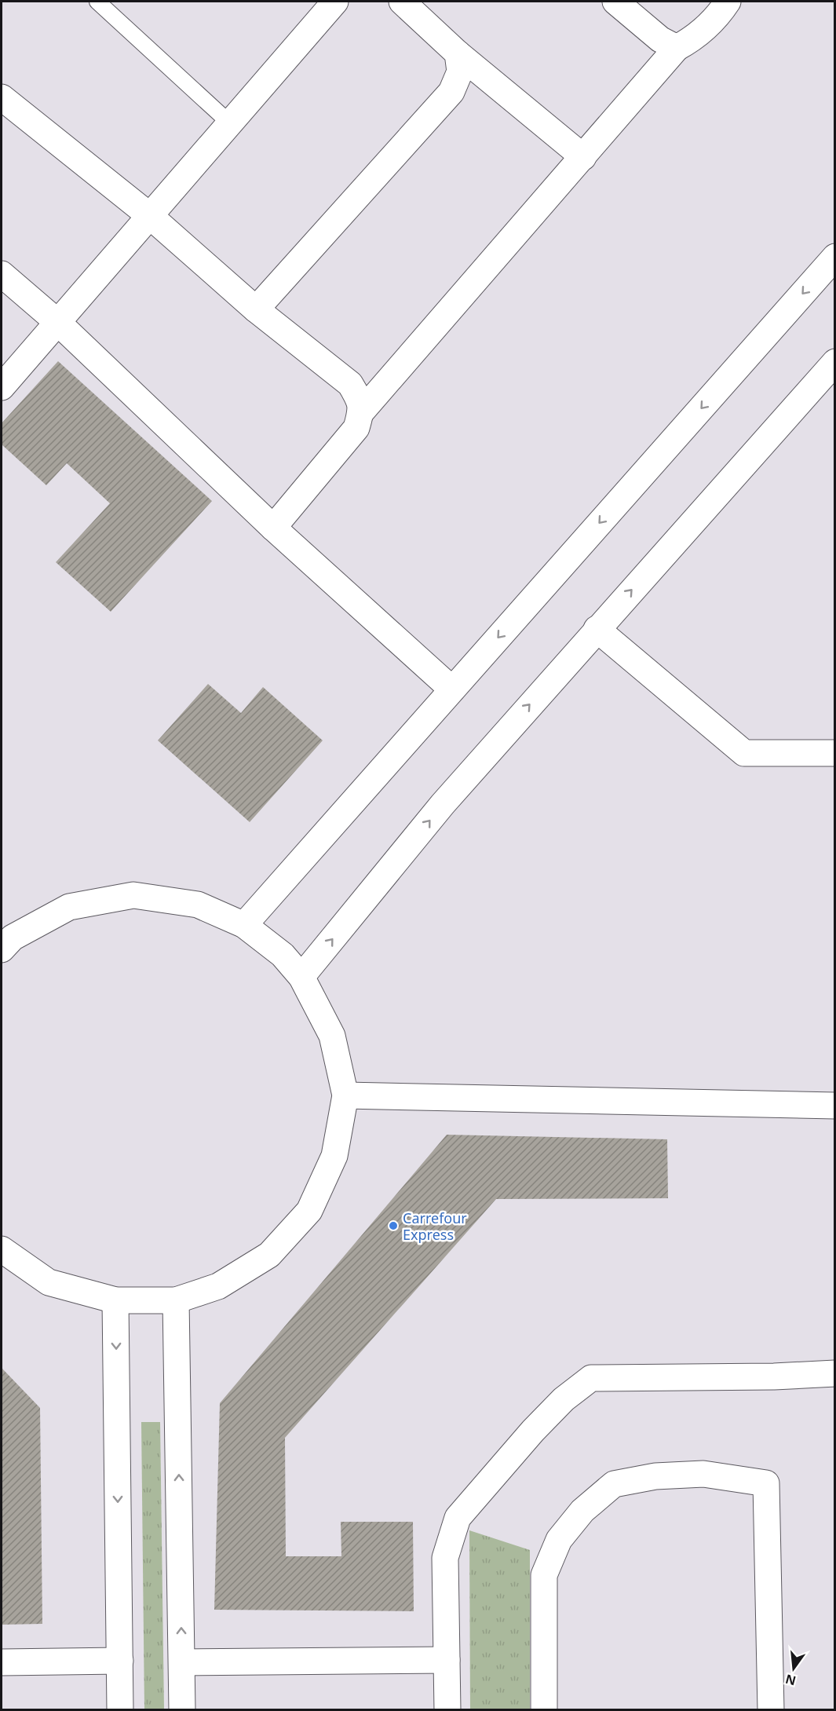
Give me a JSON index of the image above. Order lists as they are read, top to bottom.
{
  "places": ["Carrefour Express"],
  "north": "bottom"
}
